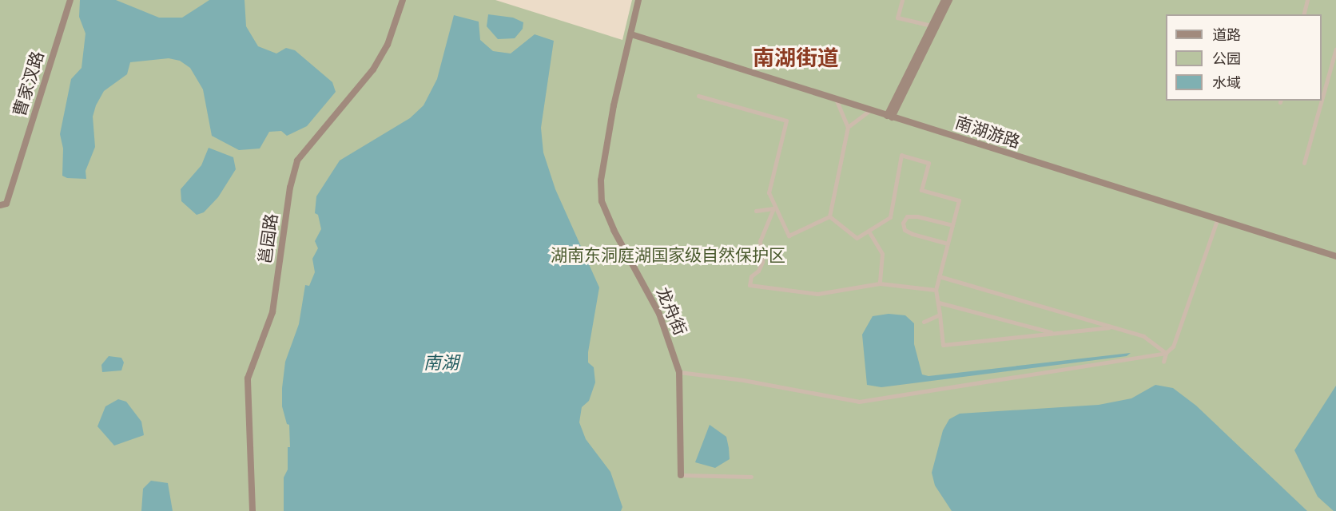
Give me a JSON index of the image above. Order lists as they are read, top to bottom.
{
  "streets": {
    "street": [
      "曹家汊路",
      "南湖游路",
      "邕园路",
      "龙舟街"
    ]
  },
  "crossings": [
    ["南湖游路", "龙舟街"]
  ],
  "districts": ["南湖街道"],
  "water": ["南湖"],
  "parks": ["湖南东洞庭湖国家级自然保护区"],
  "legend": ["道路", "公园", "水域"]
}
